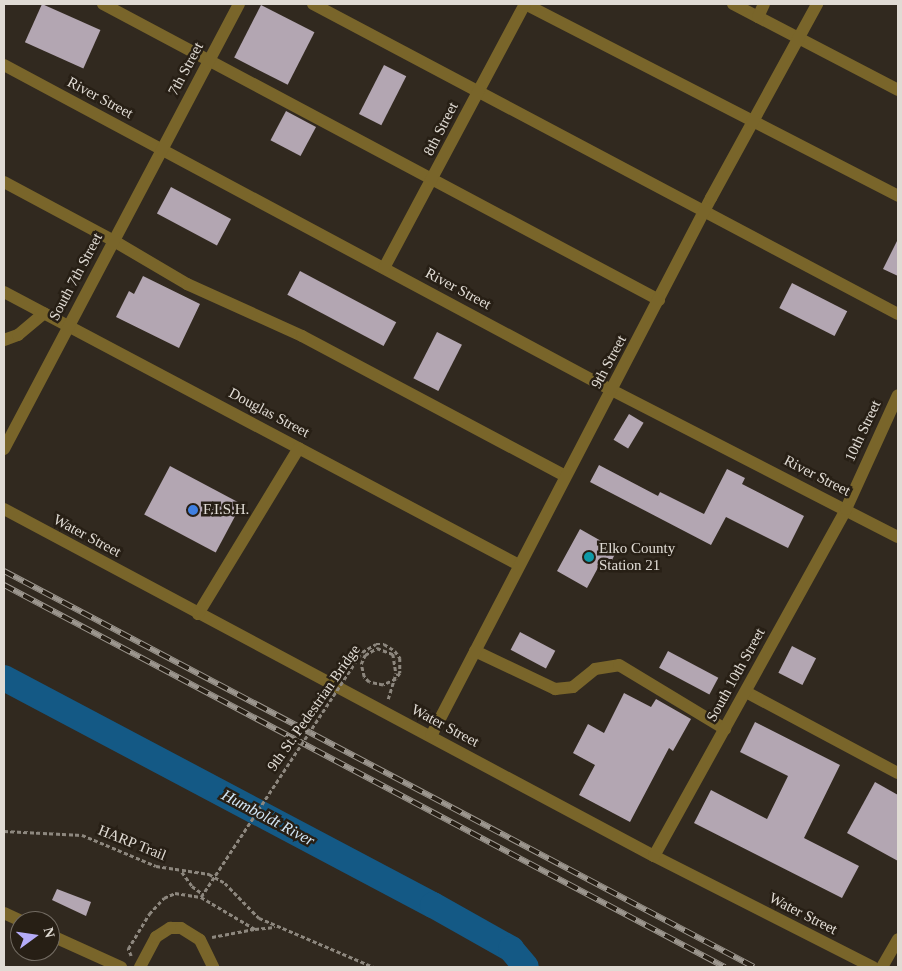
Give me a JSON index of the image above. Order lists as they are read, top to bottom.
{
  "streets": {
    "street": [
      "7th Street",
      "River Street",
      "8th Street",
      "South 7th Street",
      "9th Street",
      "Douglas Street",
      "10th Street",
      "Water Street",
      "South 10th Street"
    ],
    "path": ["9th St. Pedestrian Bridge", "HARP Trail"]
  },
  "crossings": [
    ["7th Street", "River Street"],
    ["7th Street", "South 7th Street"],
    ["River Street", "8th Street"],
    ["River Street", "South 7th Street"],
    ["River Street", "9th Street"],
    ["River Street", "10th Street"],
    ["River Street", "South 10th Street"],
    ["South 7th Street", "Douglas Street"],
    ["9th Street", "Douglas Street"],
    ["9th Street", "Water Street"],
    ["10th Street", "South 10th Street"],
    ["Water Street", "South 10th Street"]
  ],
  "water": ["Humboldt River"],
  "places": ["F.I.S.H.", "Elko County Station 21"],
  "north": "right"
}
